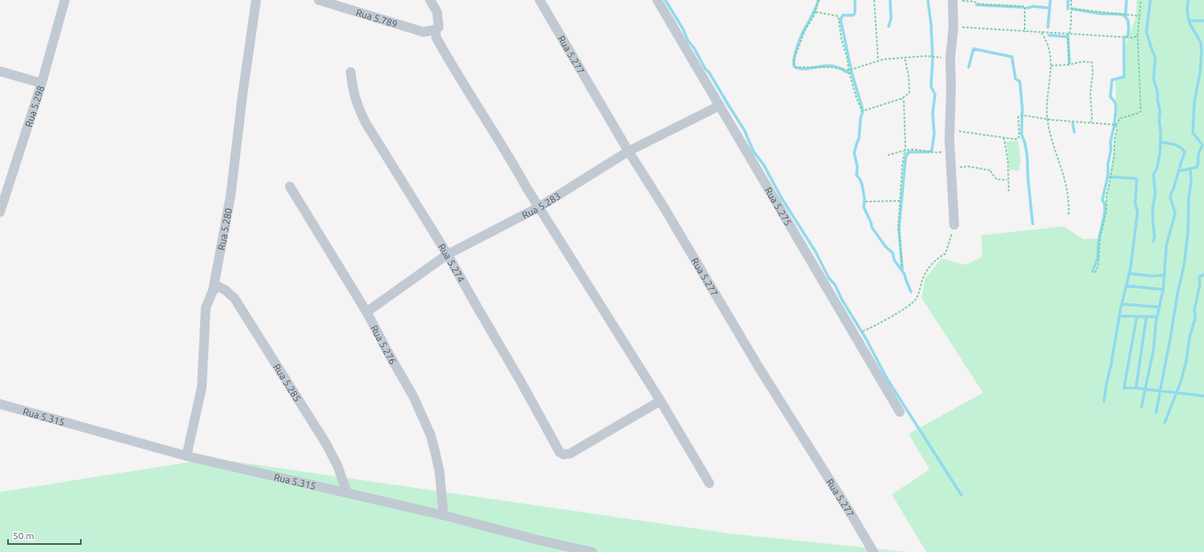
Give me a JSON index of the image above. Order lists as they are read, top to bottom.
{
  "streets": {
    "street": [
      "Rua 5.789",
      "Rua 5.277",
      "Rua 5.298",
      "Rua 5.283",
      "Rua 5.275",
      "Rua 5.280",
      "Rua 5.274",
      "Rua 5.276",
      "Rua 5.285",
      "Rua 5.315"
    ]
  },
  "crossings": [
    ["Rua 5.277", "Rua 5.283"],
    ["Rua 5.283", "Rua 5.275"],
    ["Rua 5.283", "Rua 5.274"],
    ["Rua 5.283", "Rua 5.276"],
    ["Rua 5.280", "Rua 5.285"],
    ["Rua 5.280", "Rua 5.315"],
    ["Rua 5.276", "Rua 5.315"],
    ["Rua 5.285", "Rua 5.315"]
  ],
  "scale_bar": "50 m"
}
